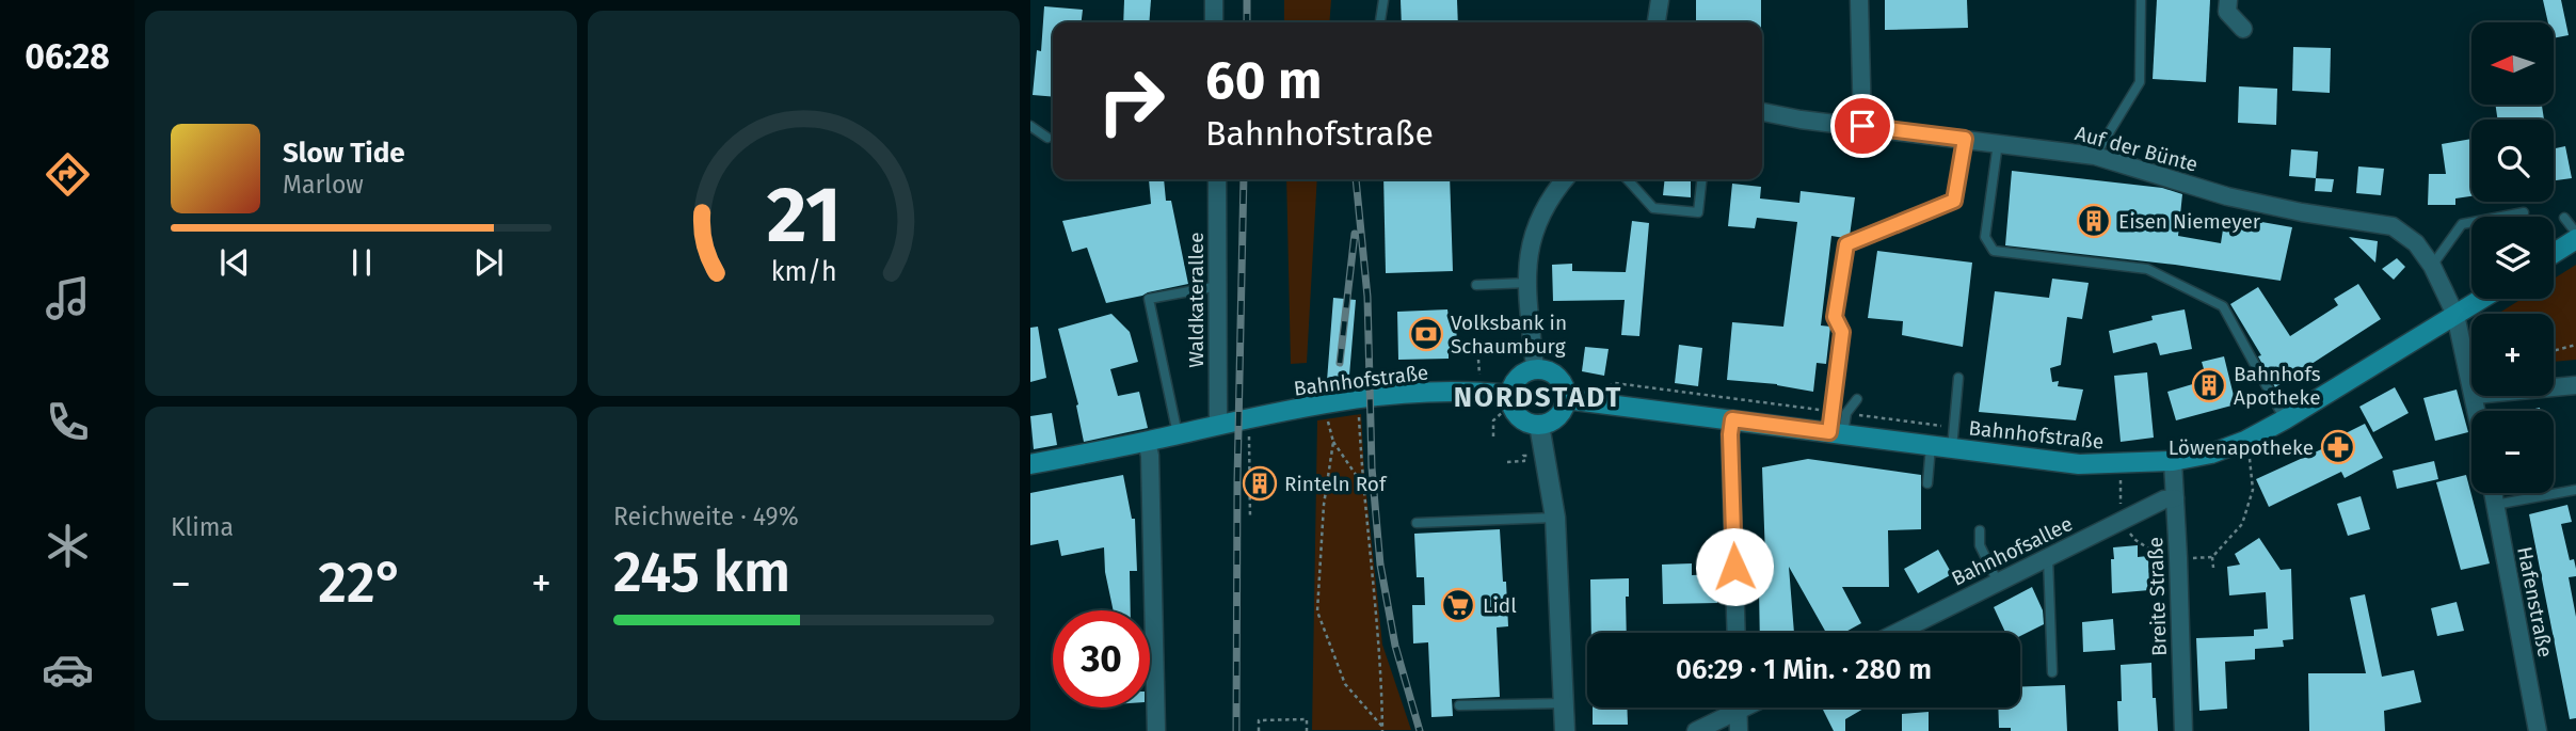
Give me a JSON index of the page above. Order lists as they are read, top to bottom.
{
  "streets": {
    "main road": ["Bahnhofstraße"],
    "street": [
      "Auf der Bünte",
      "Waldkaterallee",
      "Bahnhofsallee",
      "Breite Straße",
      "Hafenstraße"
    ]
  },
  "crossings": [
    ["Auf der Bünte", "Bahnhofstraße"],
    ["Waldkaterallee", "Bahnhofstraße"],
    ["Bahnhofstraße", "Breite Straße"],
    ["Bahnhofsallee", "Breite Straße"]
  ],
  "districts": ["NORDSTADT"],
  "places": {
    "building": ["Eisen Niemeyer", "Bahnhofs Apotheke", "Rinteln Rof"],
    "bank": ["Volksbank in Schaumburg"],
    "pharmacy": ["Löwenapotheke"],
    "supermarket": ["Lidl"]
  },
  "north": "left",
  "page": {
    "tabs": "06:28",
    "map_buttons": ["+", "−"],
    "turn": ["60 m", "Bahnhofstraße"],
    "song": ["Slow Tide", "Marlow"],
    "tile": [
      "Klima",
      ["Reichweite · 49%", "245 km"]
    ],
    "heat": ["−", "22°", "+"],
    "limit": "30",
    "trip": "06:29 · 1 Min. · 280 m",
    "gauge": ["21", "km/h"]
  }
}
